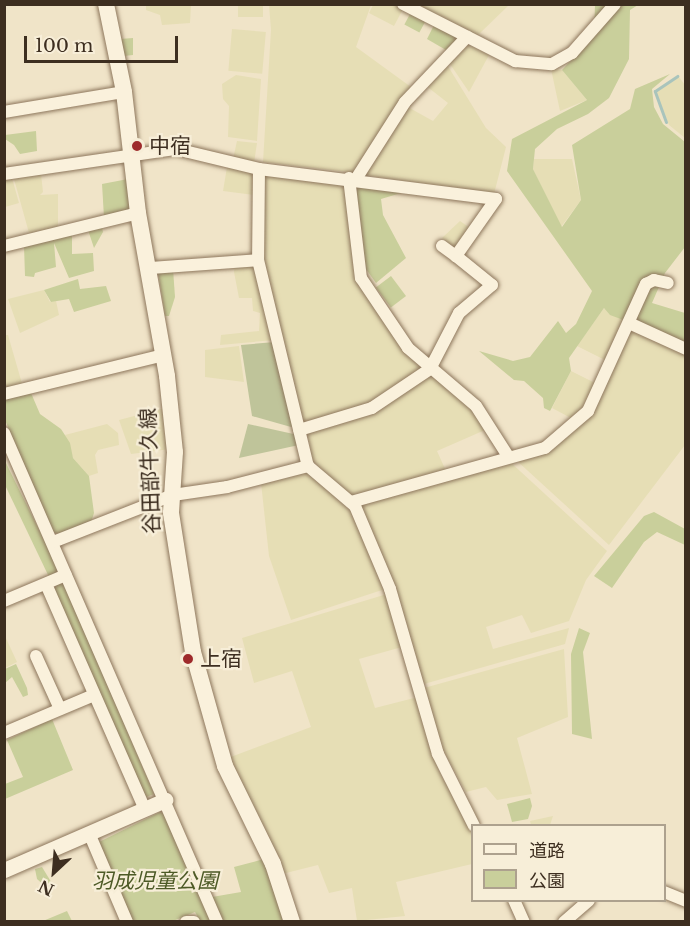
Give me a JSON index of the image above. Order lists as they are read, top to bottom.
{
  "streets": {
    "main road": ["谷田部牛久線"]
  },
  "parks": ["羽成児童公園"],
  "places": ["中宿", "上宿"],
  "legend": ["道路", "公園"],
  "scale_bar": "100 m",
  "north": "bottom left"
}
